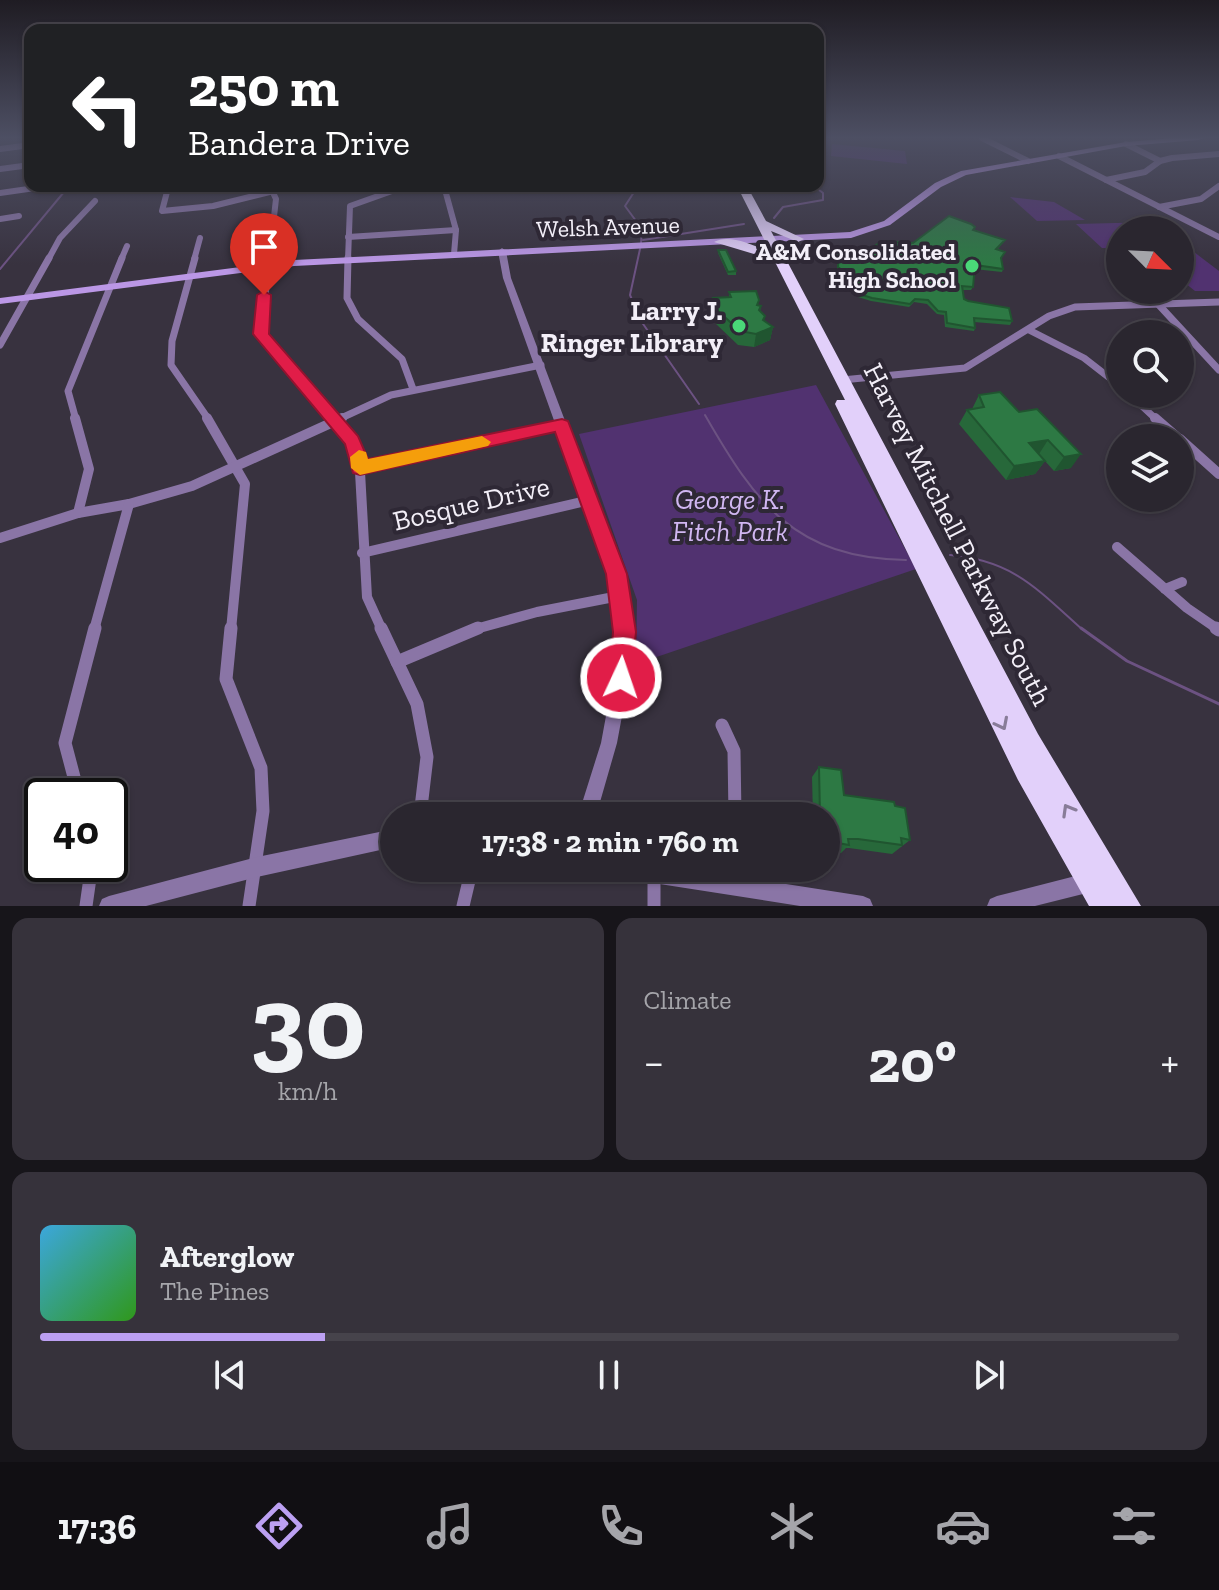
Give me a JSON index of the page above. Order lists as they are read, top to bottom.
{
  "streets": {
    "highway": ["Harvey Mitchell Parkway South"],
    "main road": ["Welsh Avenue"],
    "street": ["Bosque Drive"]
  },
  "crossings": [
    ["Welsh Avenue", "Harvey Mitchell Parkway South"]
  ],
  "parks": ["George K. Fitch Park"],
  "places": ["A&M Consolidated High School", "Larry J. Ringer Library"],
  "north": "bottom right",
  "page": {
    "turn": ["250 m", "Bandera Drive"],
    "limit": "40",
    "trip": "17:38 · 2 min · 760 m",
    "tile": [
      ["30", "km/h"],
      "Climate"
    ],
    "heat": ["−", "20°", "+"],
    "song": ["Afterglow", "The Pines"],
    "tabs": "17:36"
  }
}
